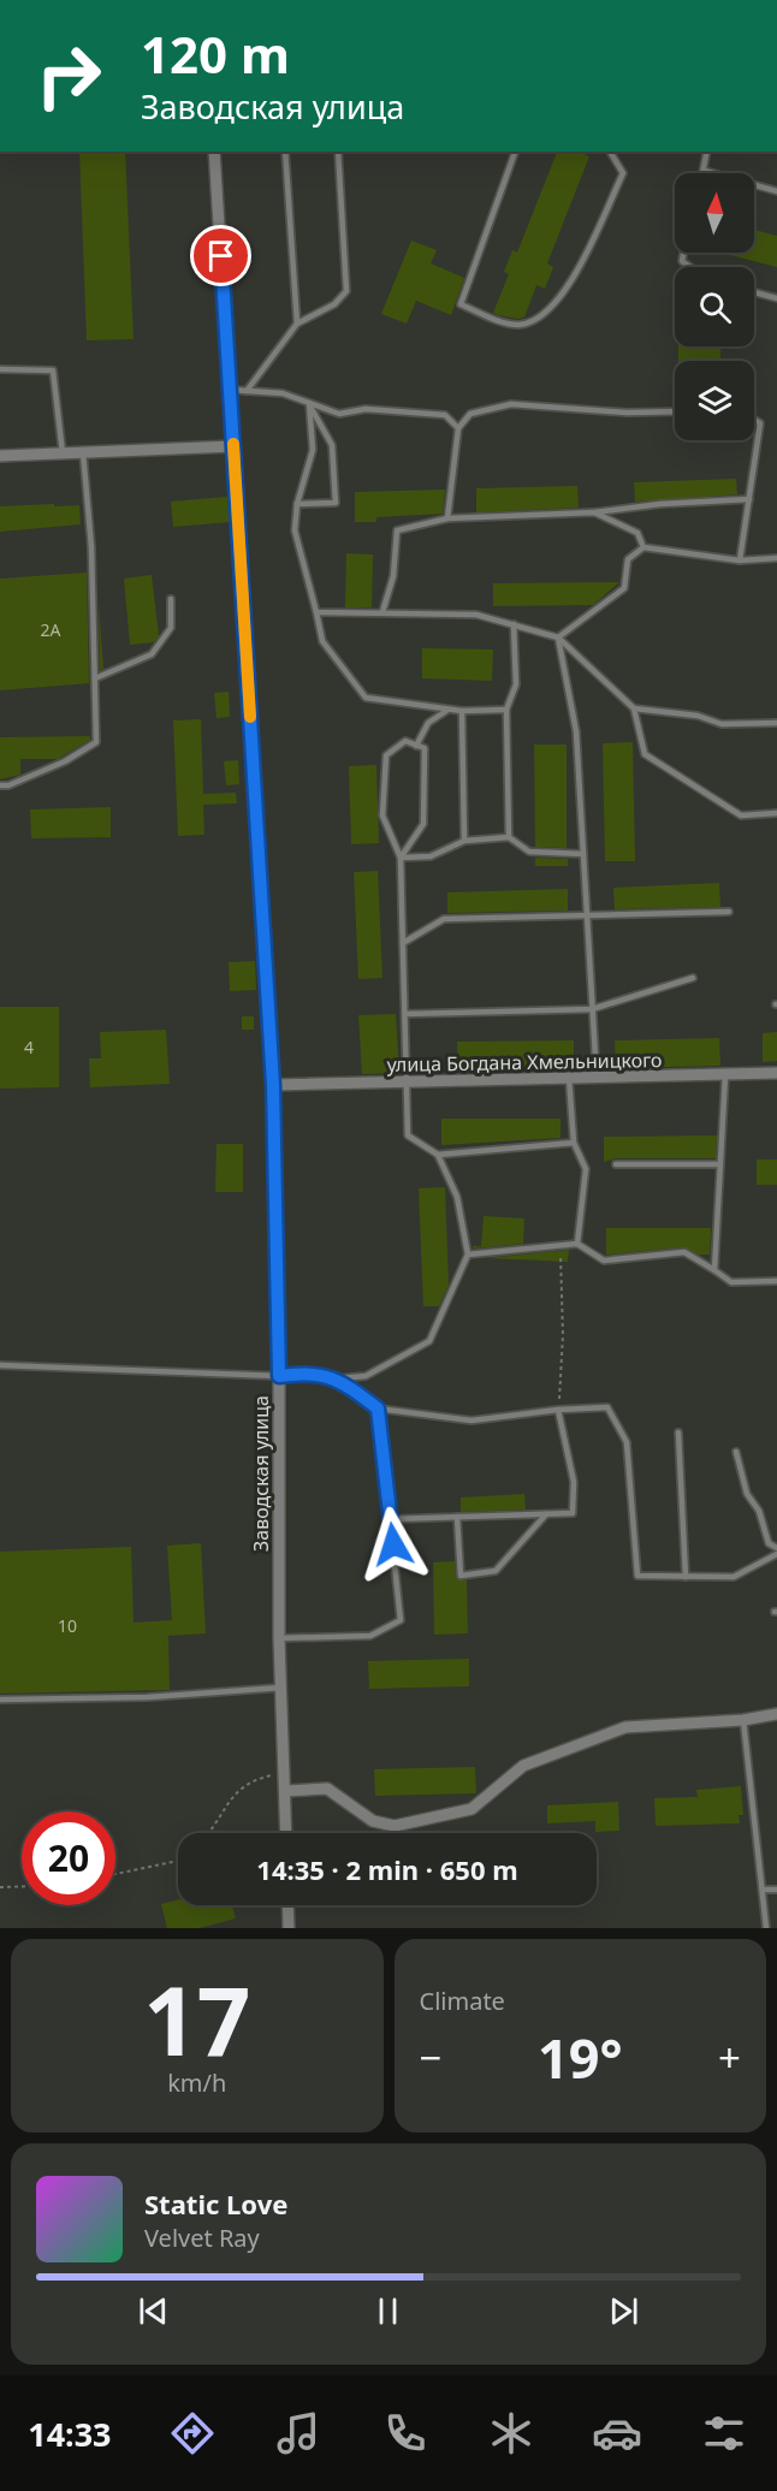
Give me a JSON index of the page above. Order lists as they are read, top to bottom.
{
  "streets": {
    "street": ["улица Богдана Хмельницкого", "Заводская улица"]
  },
  "crossings": [
    ["улица Богдана Хмельницкого", "Заводская улица"]
  ],
  "house_numbers": ["2А", "4", "10"],
  "north": "top",
  "page": {
    "turn": ["120 m", "Заводская улица"],
    "limit": "20",
    "trip": "14:35 · 2 min · 650 m",
    "tile": [
      ["17", "km/h"],
      "Climate"
    ],
    "heat": ["−", "19°", "+"],
    "song": ["Static Love", "Velvet Ray"],
    "tabs": "14:33"
  }
}
